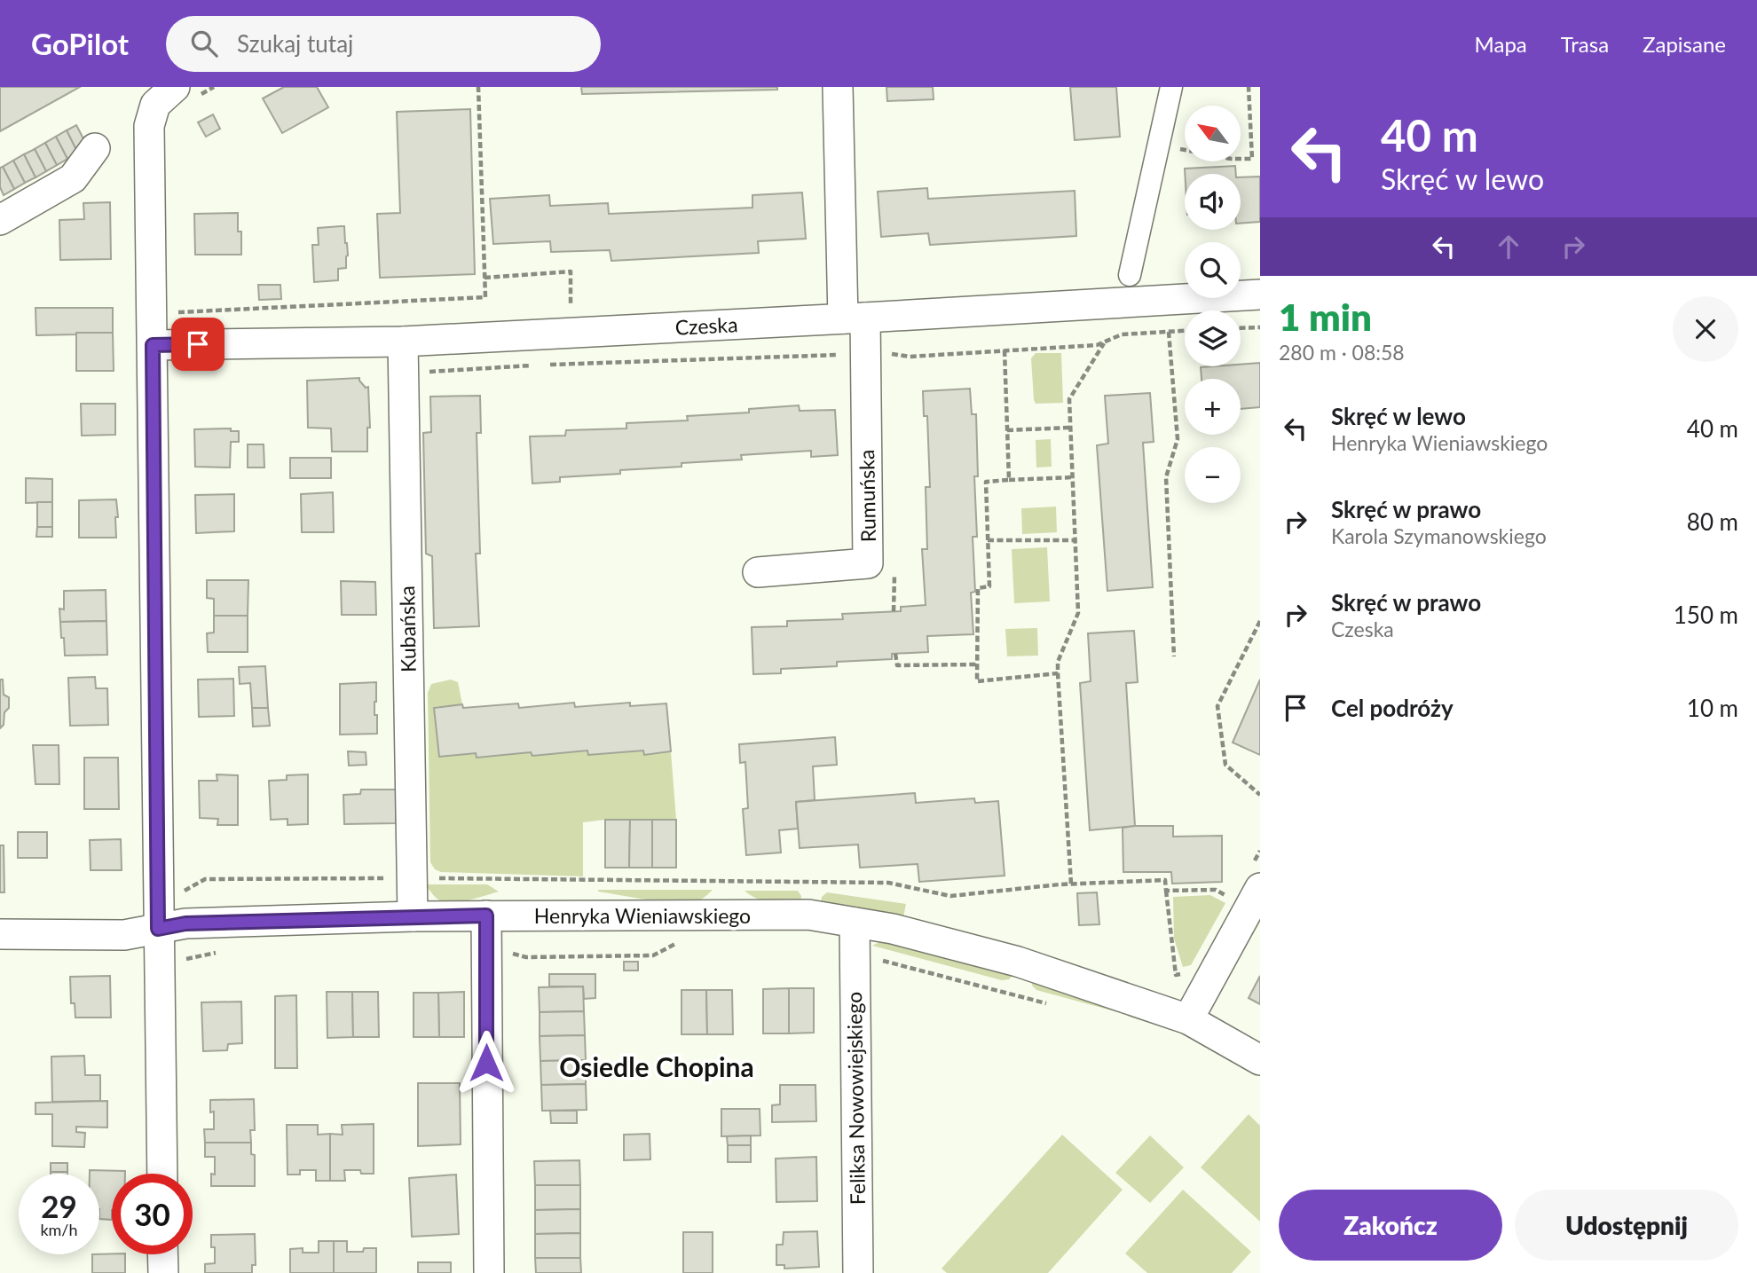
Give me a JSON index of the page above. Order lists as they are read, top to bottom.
{
  "streets": {
    "street": [
      "Czeska",
      "Rumuńska",
      "Kubańska",
      "Henryka Wieniawskiego",
      "Feliksa Nowowiejskiego"
    ]
  },
  "crossings": [
    ["Czeska", "Rumuńska"],
    ["Czeska", "Kubańska"],
    ["Kubańska", "Henryka Wieniawskiego"],
    ["Henryka Wieniawskiego", "Feliksa Nowowiejskiego"]
  ],
  "districts": ["Osiedle Chopina"],
  "north": "top left",
  "page": {
    "header": "GoPilot",
    "search": "Szukaj tutaj",
    "nav": ["Mapa", "Trasa", "Zapisane"],
    "turn": ["40 m", "Skręć w lewo"],
    "map_buttons": ["+", "−"],
    "heading": ["1 min", "280 m · 08:58"],
    "list": [
      {
        "name": "Skręć w lewo",
        "note": "Henryka Wieniawskiego",
        "value": "40 m"
      },
      {
        "name": "Skręć w prawo",
        "note": "Karola Szymanowskiego",
        "value": "80 m"
      },
      {
        "name": "Skręć w prawo",
        "note": "Czeska",
        "value": "150 m"
      },
      {
        "name": "Cel podróży",
        "value": "10 m"
      }
    ],
    "speed": "29 km/h",
    "limit": "30",
    "buttons": ["Zakończ", "Udostępnij"]
  }
}
